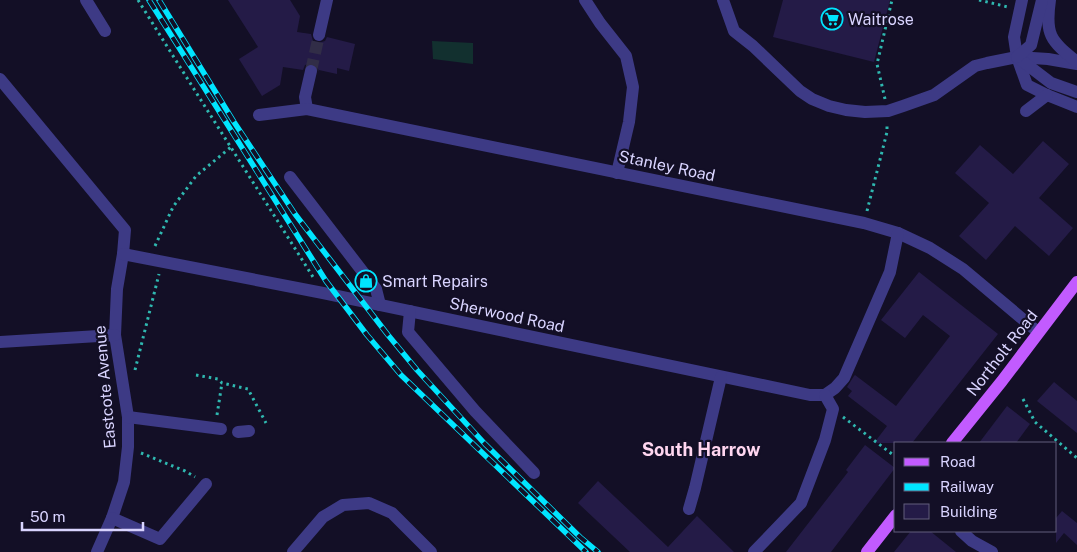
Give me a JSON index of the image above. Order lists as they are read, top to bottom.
{
  "streets": {
    "main road": ["Northolt Road"],
    "street": ["Stanley Road", "Sherwood Road", "Eastcote Avenue"]
  },
  "crossings": [
    ["Stanley Road", "Northolt Road"],
    ["Sherwood Road", "Eastcote Avenue"]
  ],
  "districts": ["South Harrow"],
  "places": {
    "supermarket": ["Waitrose"],
    "shop": ["Smart Repairs"]
  },
  "legend": ["Road", "Railway", "Building"],
  "scale_bar": "50 m"
}
